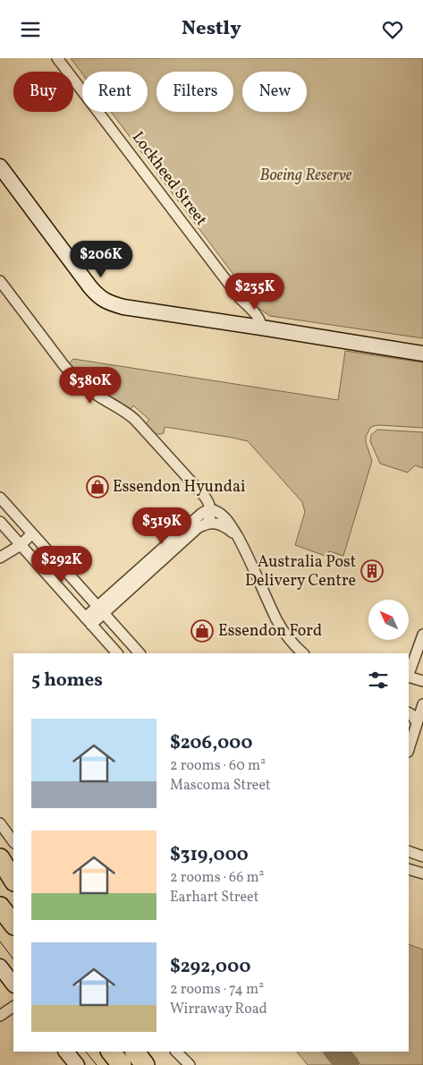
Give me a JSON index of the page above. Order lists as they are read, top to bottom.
{
  "streets": {
    "street": ["Lockheed Street"]
  },
  "parks": ["Boeing Reserve"],
  "places": {
    "shop": ["Essendon Hyundai", "Essendon Ford"],
    "building": ["Australia Post Delivery Centre"]
  },
  "north": "top left",
  "page": {
    "header": "Nestly",
    "chip": [
      "Buy",
      "Rent",
      "Filters",
      "New"
    ],
    "price": [
      "$206K",
      "$235K",
      "$380K",
      "$319K",
      "$292K"
    ],
    "heading": "5 homes",
    "list": [
      {
        "name": "$206,000",
        "note": "2 rooms · 60 m² · Mascoma Street"
      },
      {
        "name": "$319,000",
        "note": "2 rooms · 66 m² · Earhart Street"
      },
      {
        "name": "$292,000",
        "note": "2 rooms · 74 m² · Wirraway Road"
      }
    ]
  }
}
